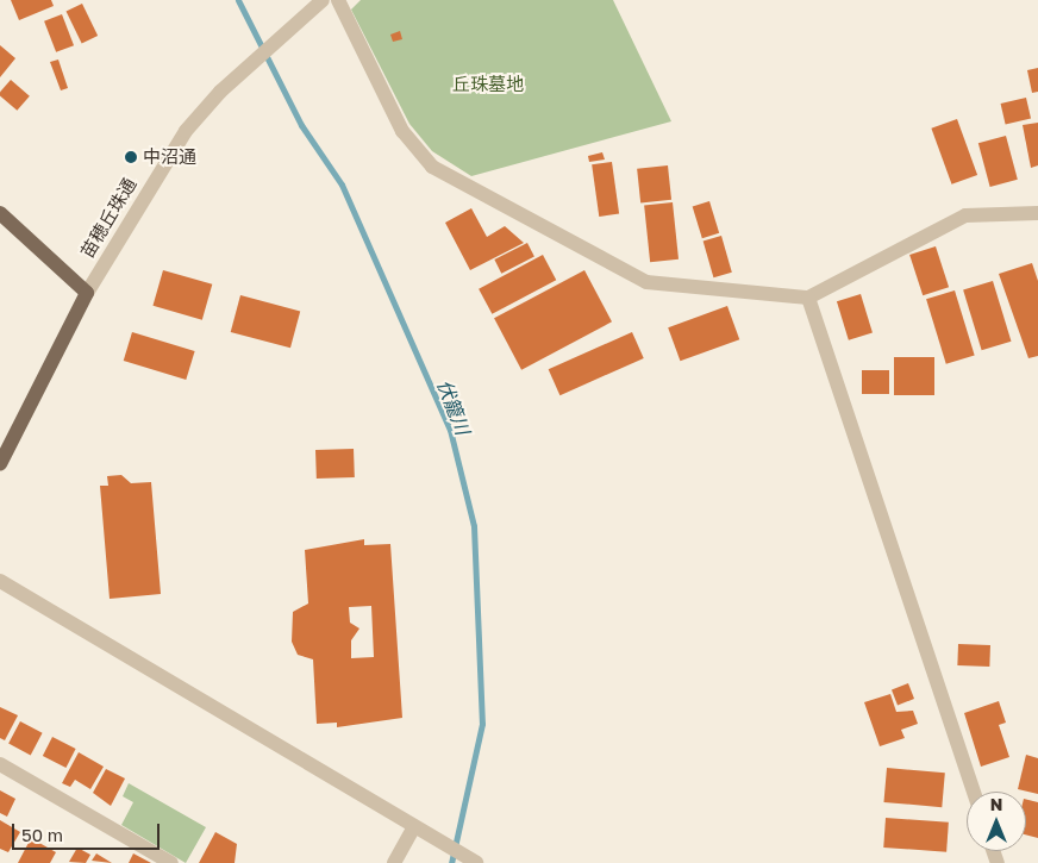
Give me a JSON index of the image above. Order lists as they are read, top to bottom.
{
  "streets": {
    "main road": ["苗穂丘珠通"]
  },
  "water": ["伏籠川"],
  "parks": ["丘珠墓地"],
  "places": ["中沼通"],
  "scale_bar": "50 m",
  "north": "top"
}
